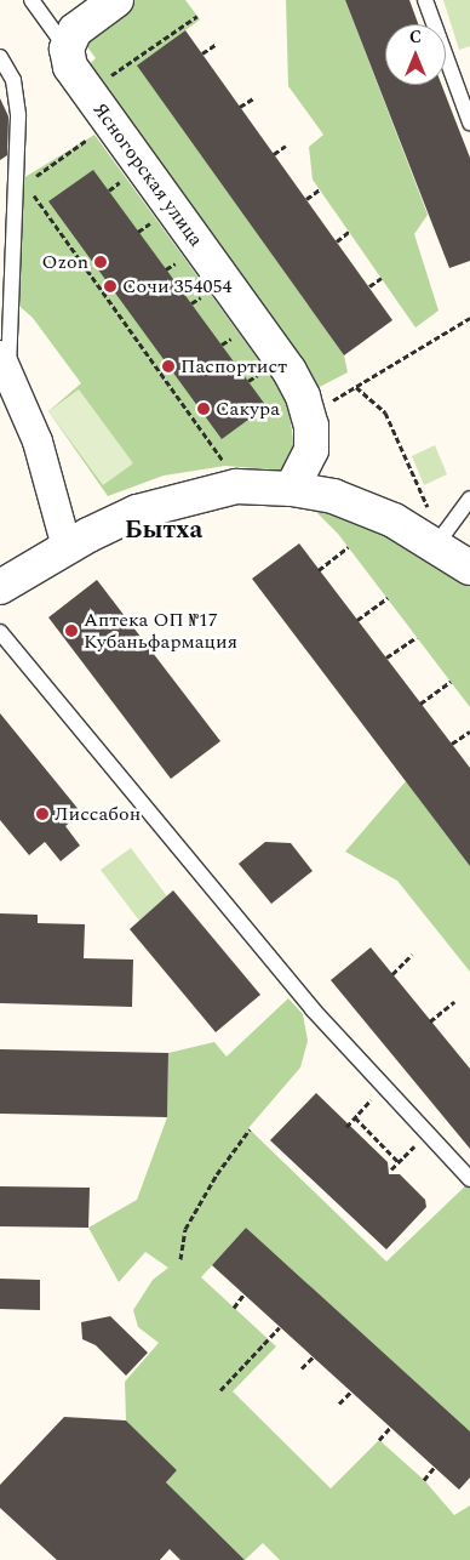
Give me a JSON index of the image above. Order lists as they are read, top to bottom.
{
  "streets": {
    "street": ["Ясногорская улица"]
  },
  "districts": ["Бытха"],
  "places": [
    "Ozon",
    "Сочи 354054",
    "Паспортист",
    "Сакура",
    "Аптека ОП №17 Кубаньфармация",
    "Лиссабон"
  ],
  "north": "top"
}
